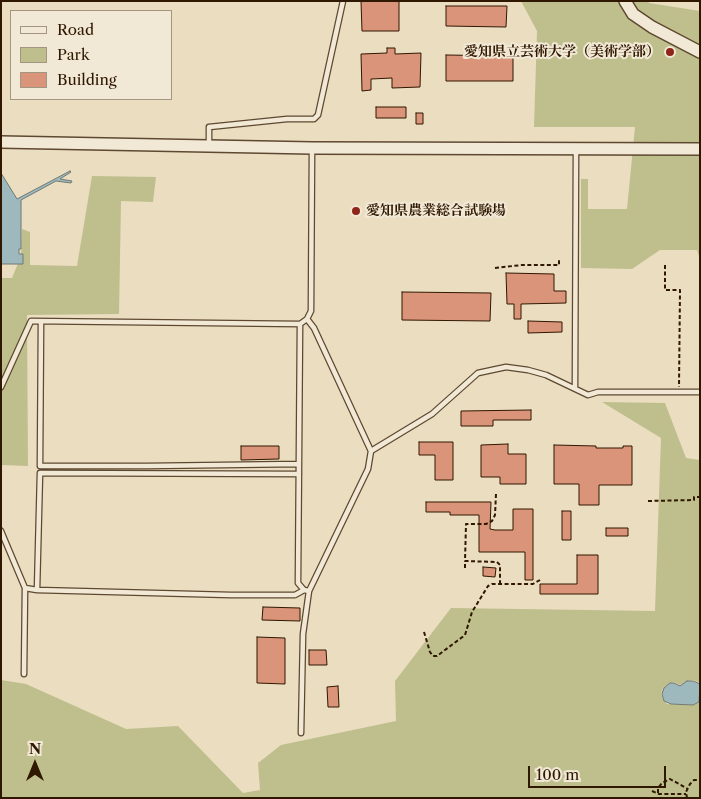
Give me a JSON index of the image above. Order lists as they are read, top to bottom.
{
  "places": ["愛知県立芸術大学（美術学部）", "愛知県農業総合試験場"],
  "legend": ["Road", "Park", "Building"],
  "scale_bar": "100 m",
  "north": "top"
}
